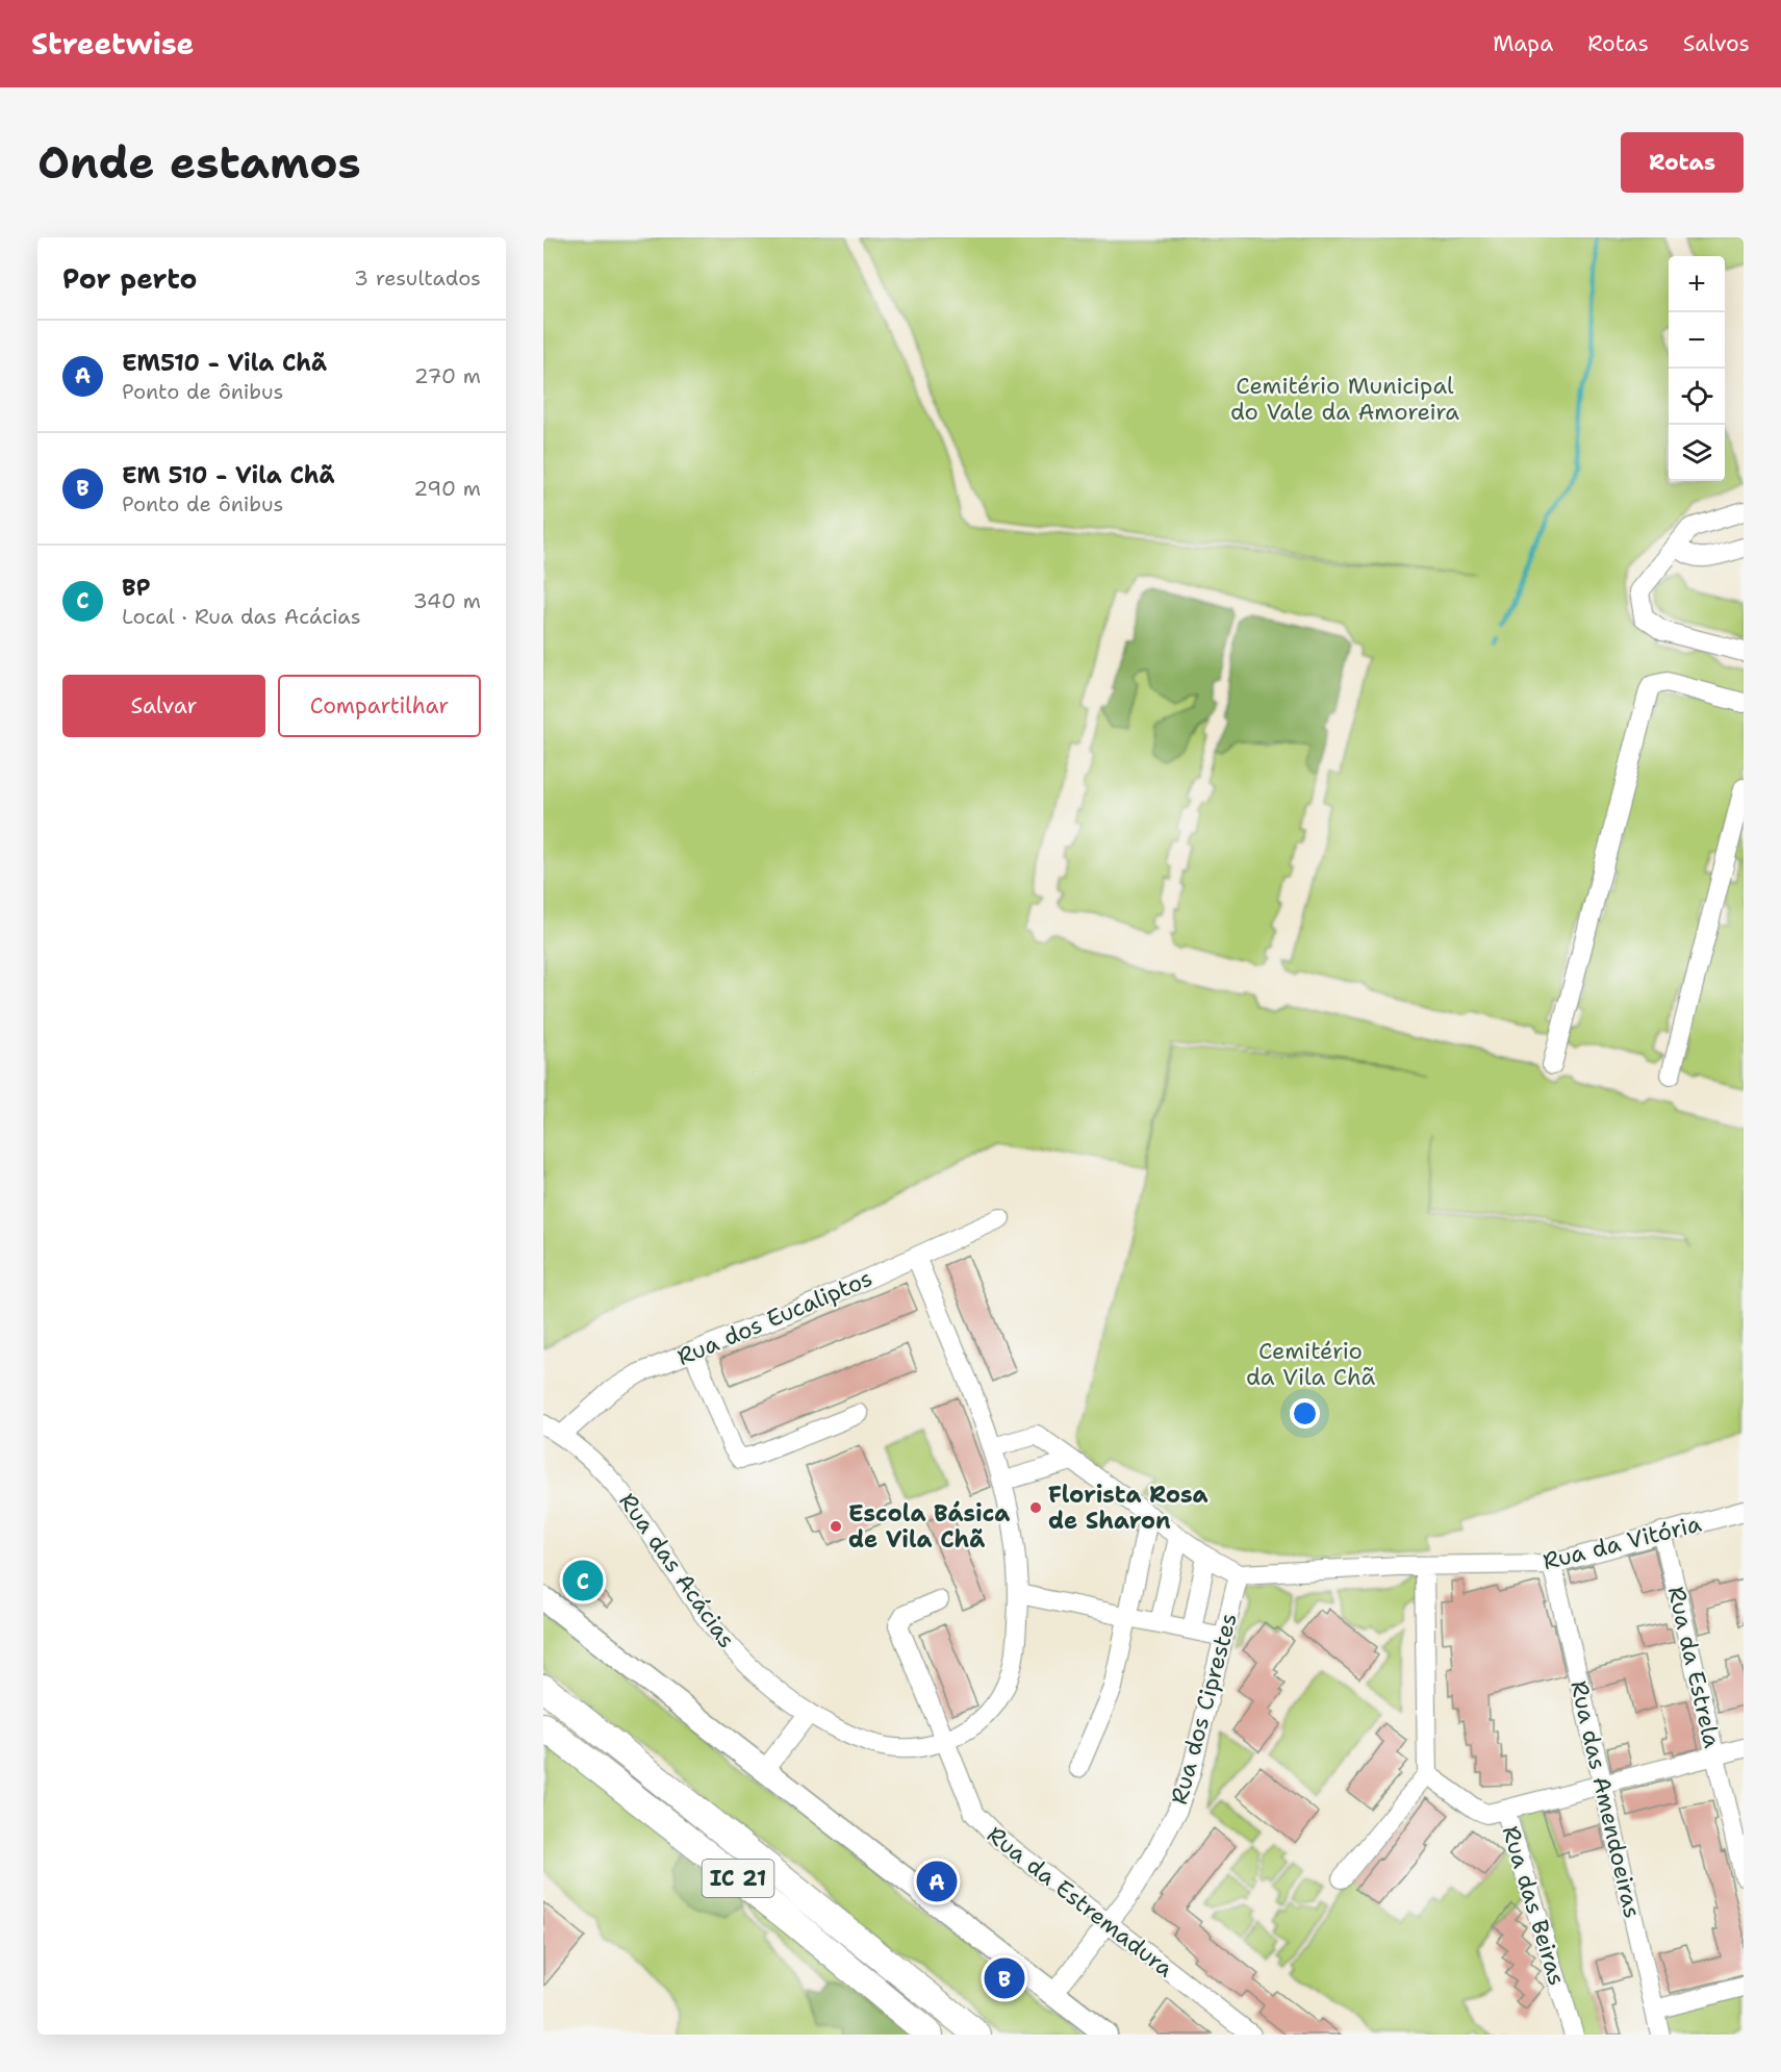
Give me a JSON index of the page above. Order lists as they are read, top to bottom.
{
  "streets": {
    "highway": ["IC 21"],
    "street": [
      "Rua dos Eucaliptos",
      "Rua da Vitória",
      "Rua das Acácias",
      "Rua da Estrela",
      "Rua dos Ciprestes",
      "Rua das Amendoeiras",
      "Rua da Estremadura",
      "Rua das Beiras"
    ]
  },
  "crossings": [
    ["Rua dos Eucaliptos", "Rua das Acácias"],
    ["Rua da Vitória", "Rua da Estrela"],
    ["Rua da Vitória", "Rua dos Ciprestes"],
    ["Rua da Vitória", "Rua das Amendoeiras"],
    ["Rua das Acácias", "Rua da Estremadura"],
    ["Rua dos Ciprestes", "Rua da Estremadura"]
  ],
  "parks": ["Cemitério Municipal do Vale da Amoreira", "Cemitério da Vila Chã"],
  "places": ["Florista Rosa de Sharon", "Escola Básica de Vila Chã"],
  "page": {
    "header": "Streetwise",
    "nav": ["Mapa", "Rotas", "Salvos"],
    "buttons": [
      "Rotas",
      ["Salvar", "Compartilhar"]
    ],
    "title": "Onde estamos",
    "heading": ["Por perto", "3 resultados"],
    "map_buttons": ["+", "−"],
    "list": [
      {
        "mark": "A",
        "name": "EM510 - Vila Chã",
        "note": "Ponto de ônibus",
        "value": "270 m"
      },
      {
        "mark": "B",
        "name": "EM 510 - Vila Chã",
        "note": "Ponto de ônibus",
        "value": "290 m"
      },
      {
        "mark": "C",
        "name": "BP",
        "note": "Local · Rua das Acácias",
        "value": "340 m"
      }
    ],
    "pins": ["C", "A", "B"]
  }
}
